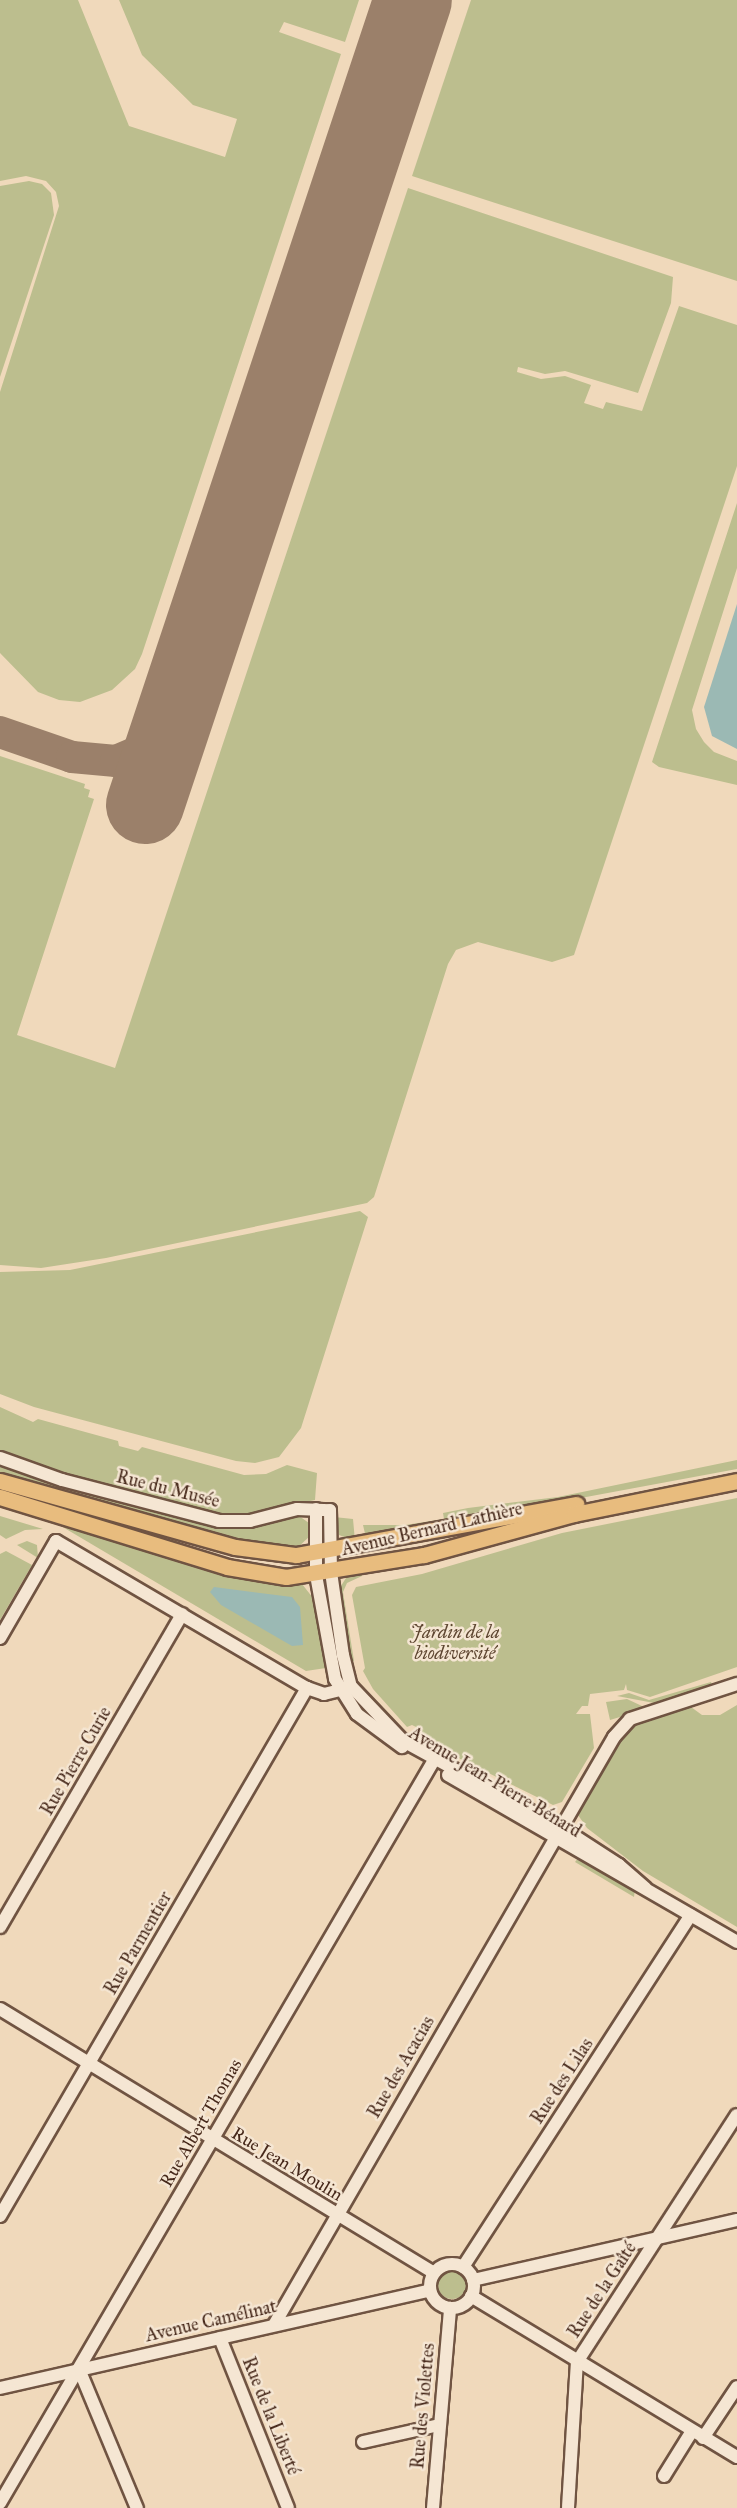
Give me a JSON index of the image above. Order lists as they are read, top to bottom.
{
  "streets": {
    "main road": ["Avenue Bernard Lathière"],
    "street": [
      "Rue du Musée",
      "Rue Pierre Curie",
      "Avenue Jean-Pierre Bénard",
      "Rue Parmentier",
      "Rue des Acacias",
      "Rue des Lilas",
      "Rue Albert Thomas",
      "Rue Jean Moulin",
      "Rue de la Gaîté",
      "Avenue Camélinat",
      "Rue des Violettes",
      "Rue de la Liberté"
    ]
  },
  "crossings": [
    ["Rue du Musée", "Avenue Bernard Lathière"],
    ["Rue du Musée", "Avenue Jean-Pierre Bénard"],
    ["Avenue Bernard Lathière", "Avenue Jean-Pierre Bénard"],
    ["Avenue Jean-Pierre Bénard", "Rue des Acacias"],
    ["Avenue Jean-Pierre Bénard", "Rue des Lilas"],
    ["Avenue Jean-Pierre Bénard", "Rue Albert Thomas"],
    ["Rue Parmentier", "Rue Jean Moulin"],
    ["Rue des Acacias", "Rue Jean Moulin"],
    ["Rue des Acacias", "Avenue Camélinat"],
    ["Rue des Lilas", "Rue Jean Moulin"],
    ["Rue des Lilas", "Avenue Camélinat"],
    ["Rue des Lilas", "Rue des Violettes"],
    ["Rue Albert Thomas", "Rue Jean Moulin"],
    ["Rue Albert Thomas", "Avenue Camélinat"],
    ["Rue Jean Moulin", "Avenue Camélinat"],
    ["Rue Jean Moulin", "Rue des Violettes"],
    ["Avenue Camélinat", "Rue des Violettes"],
    ["Avenue Camélinat", "Rue de la Liberté"]
  ],
  "parks": ["Jardin de la biodiversité"]
}
